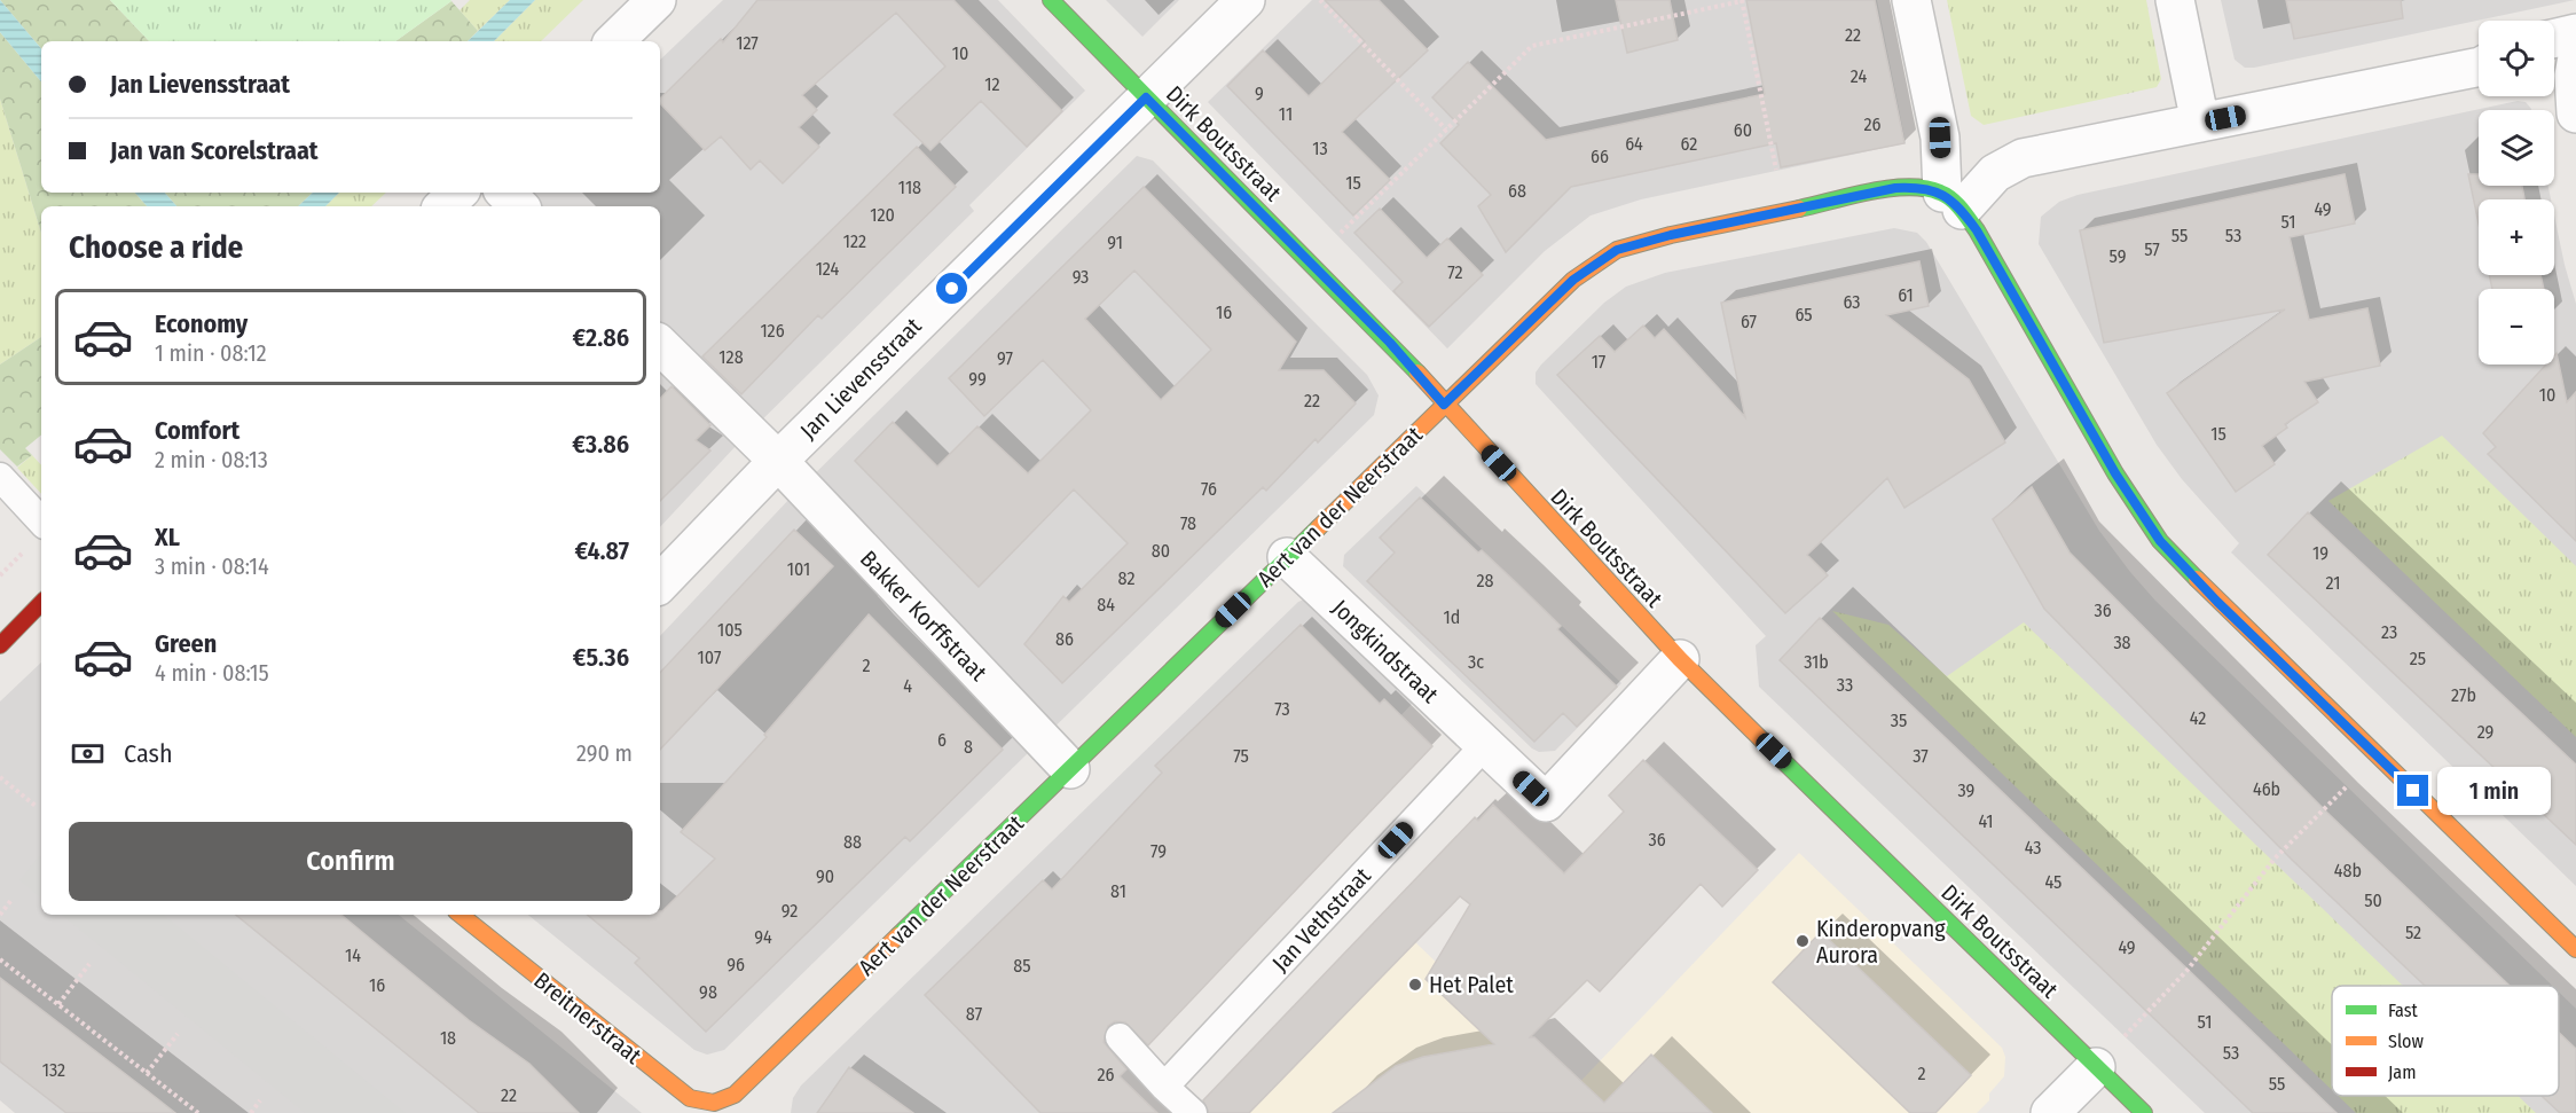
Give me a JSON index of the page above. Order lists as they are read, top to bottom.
{
  "streets": {
    "street": [
      "Dirk Boutsstraat",
      "Jan Lievensstraat",
      "Aert van der Neerstraat",
      "Bakker Korffstraat",
      "Jongkindstraat",
      "Breitnerstraat"
    ],
    "lane": ["Jan Vethstraat"]
  },
  "crossings": [
    ["Dirk Boutsstraat", "Jan Lievensstraat"],
    ["Dirk Boutsstraat", "Aert van der Neerstraat"],
    ["Jan Lievensstraat", "Bakker Korffstraat"],
    ["Aert van der Neerstraat", "Bakker Korffstraat"],
    ["Aert van der Neerstraat", "Jongkindstraat"],
    ["Aert van der Neerstraat", "Breitnerstraat"],
    ["Jongkindstraat", "Jan Vethstraat"]
  ],
  "places": ["Kinderopvang Aurora", "Het Palet"],
  "house_numbers": [
    "22",
    "127",
    "10",
    "24",
    "12",
    "9",
    "11",
    "26",
    "60",
    "64",
    "62",
    "13",
    "66",
    "15",
    "118",
    "68",
    "49",
    "120",
    "51",
    "55",
    "53",
    "122",
    "91",
    "57",
    "59",
    "124",
    "72",
    "93",
    "61",
    "63",
    "16",
    "65",
    "67",
    "126",
    "128",
    "97",
    "17",
    "99",
    "10",
    "22",
    "15",
    "76",
    "78",
    "80",
    "19",
    "101",
    "82",
    "28",
    "21",
    "84",
    "36",
    "1d",
    "105",
    "23",
    "86",
    "38",
    "107",
    "25",
    "3c",
    "31b",
    "2",
    "33",
    "4",
    "27b",
    "73",
    "42",
    "35",
    "29",
    "6",
    "8",
    "75",
    "37",
    "46b",
    "39",
    "41",
    "36",
    "88",
    "43",
    "79",
    "48b",
    "90",
    "45",
    "81",
    "50",
    "92",
    "52",
    "94",
    "49",
    "14",
    "96",
    "85",
    "16",
    "98",
    "87",
    "51",
    "18",
    "53",
    "132",
    "2",
    "26",
    "55",
    "22"
  ],
  "legend": ["Fast", "Slow", "Jam"],
  "page": {
    "map_buttons": ["+", "−"],
    "banner": ["Jan Lievensstraat", "Jan van Scorelstraat"],
    "heading": "Choose a ride",
    "list": [
      {
        "name": "Economy",
        "note": "1 min · 08:12",
        "value": "€2.86"
      },
      {
        "name": "Comfort",
        "note": "2 min · 08:13",
        "value": "€3.86"
      },
      {
        "name": "XL",
        "note": "3 min · 08:14",
        "value": "€4.87"
      },
      {
        "name": "Green",
        "note": "4 min · 08:15",
        "value": "€5.36"
      }
    ],
    "pay": ["Cash", "290 m"],
    "bubble": "1 min",
    "buttons": "Confirm"
  }
}
